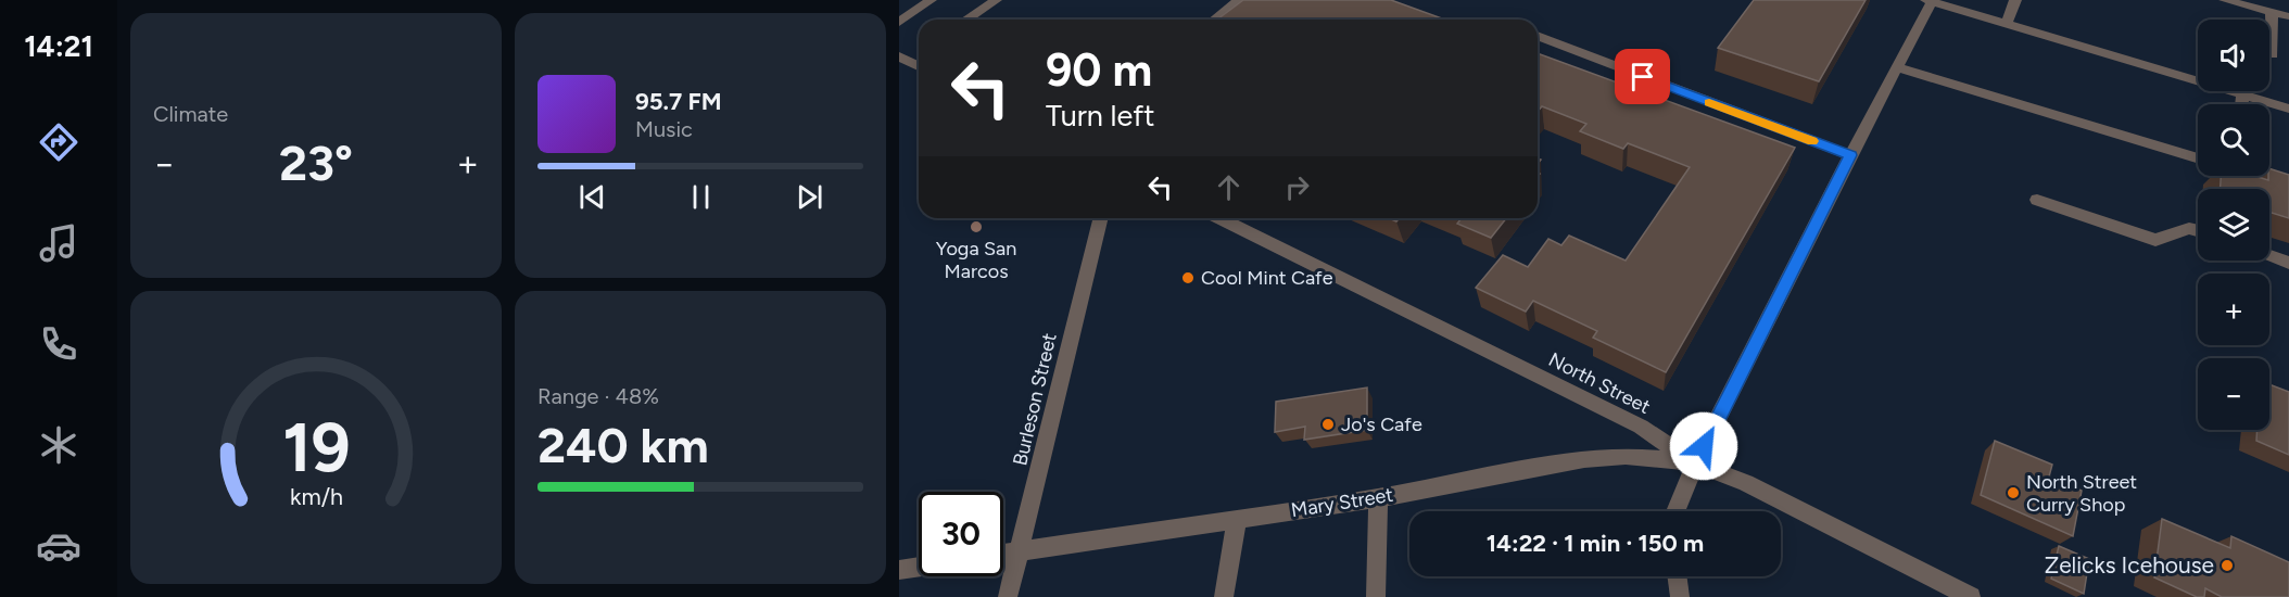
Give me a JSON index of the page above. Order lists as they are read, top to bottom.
{
  "streets": {
    "street": ["North Street", "Burleson Street", "Mary Street"]
  },
  "crossings": [
    ["North Street", "Mary Street"],
    ["Burleson Street", "Mary Street"]
  ],
  "places": [
    "Yoga San Marcos",
    "Cool Mint Cafe",
    "Jo's Cafe",
    "North Street Curry Shop",
    "Zelicks Icehouse"
  ],
  "page": {
    "tabs": "14:21",
    "tile": [
      "Climate",
      ["Range · 48%", "240 km"]
    ],
    "map_buttons": ["+", "−"],
    "turn": ["90 m", "Turn left"],
    "song": ["95.7 FM", "Music"],
    "heat": ["−", "23°", "+"],
    "limit": "30",
    "trip": "14:22 · 1 min · 150 m",
    "gauge": ["19", "km/h"]
  }
}
